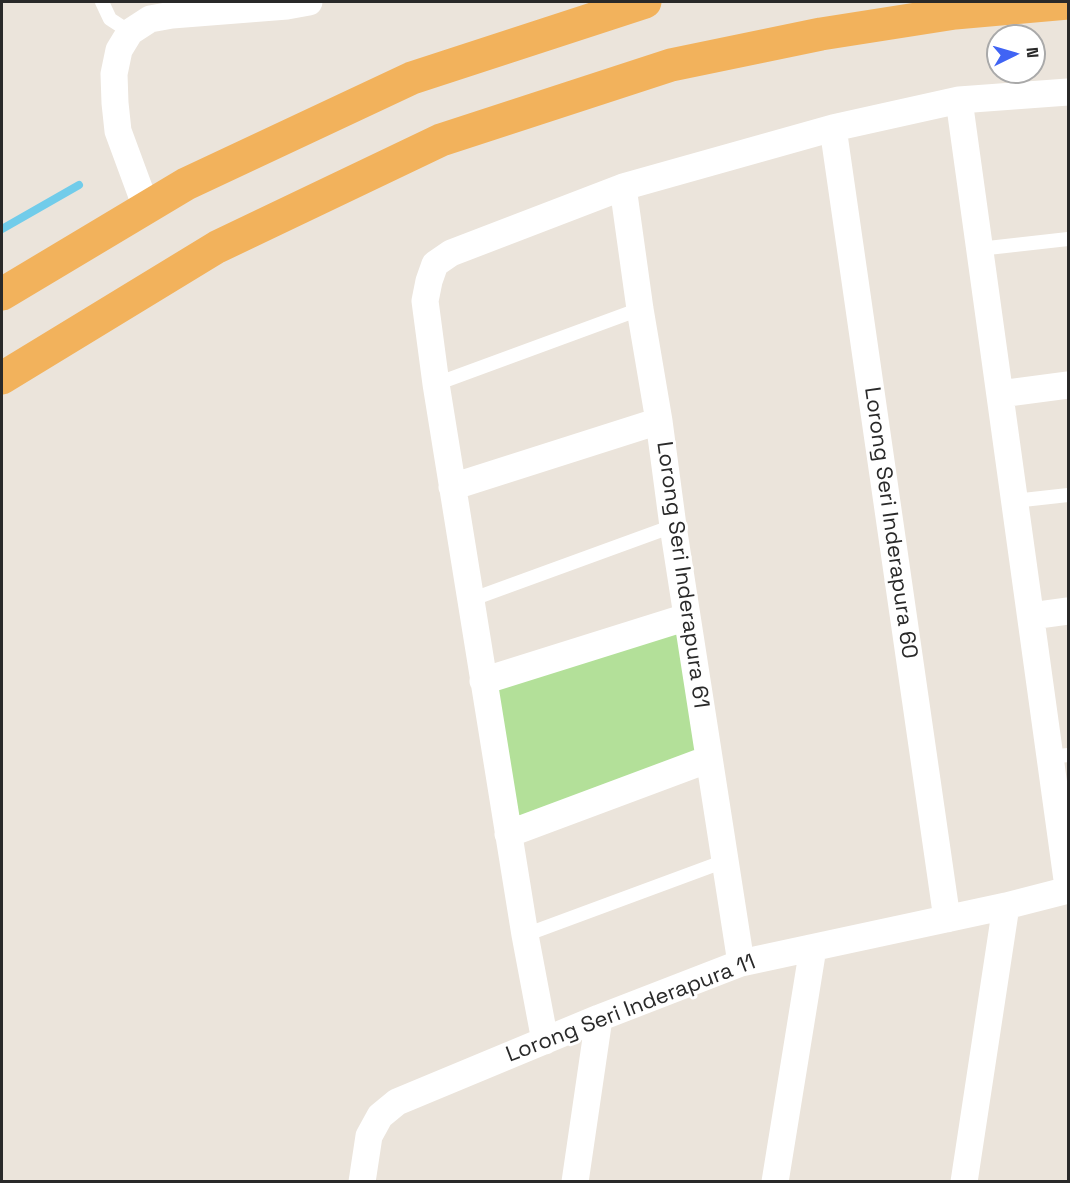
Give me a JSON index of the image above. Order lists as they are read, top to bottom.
{
  "streets": {
    "street": ["Lorong Seri Inderapura 60", "Lorong Seri Inderapura 61", "Lorong Seri Inderapura 11"]
  },
  "crossings": [
    ["Lorong Seri Inderapura 60", "Lorong Seri Inderapura 11"],
    ["Lorong Seri Inderapura 61", "Lorong Seri Inderapura 11"]
  ],
  "north": "right"
}
